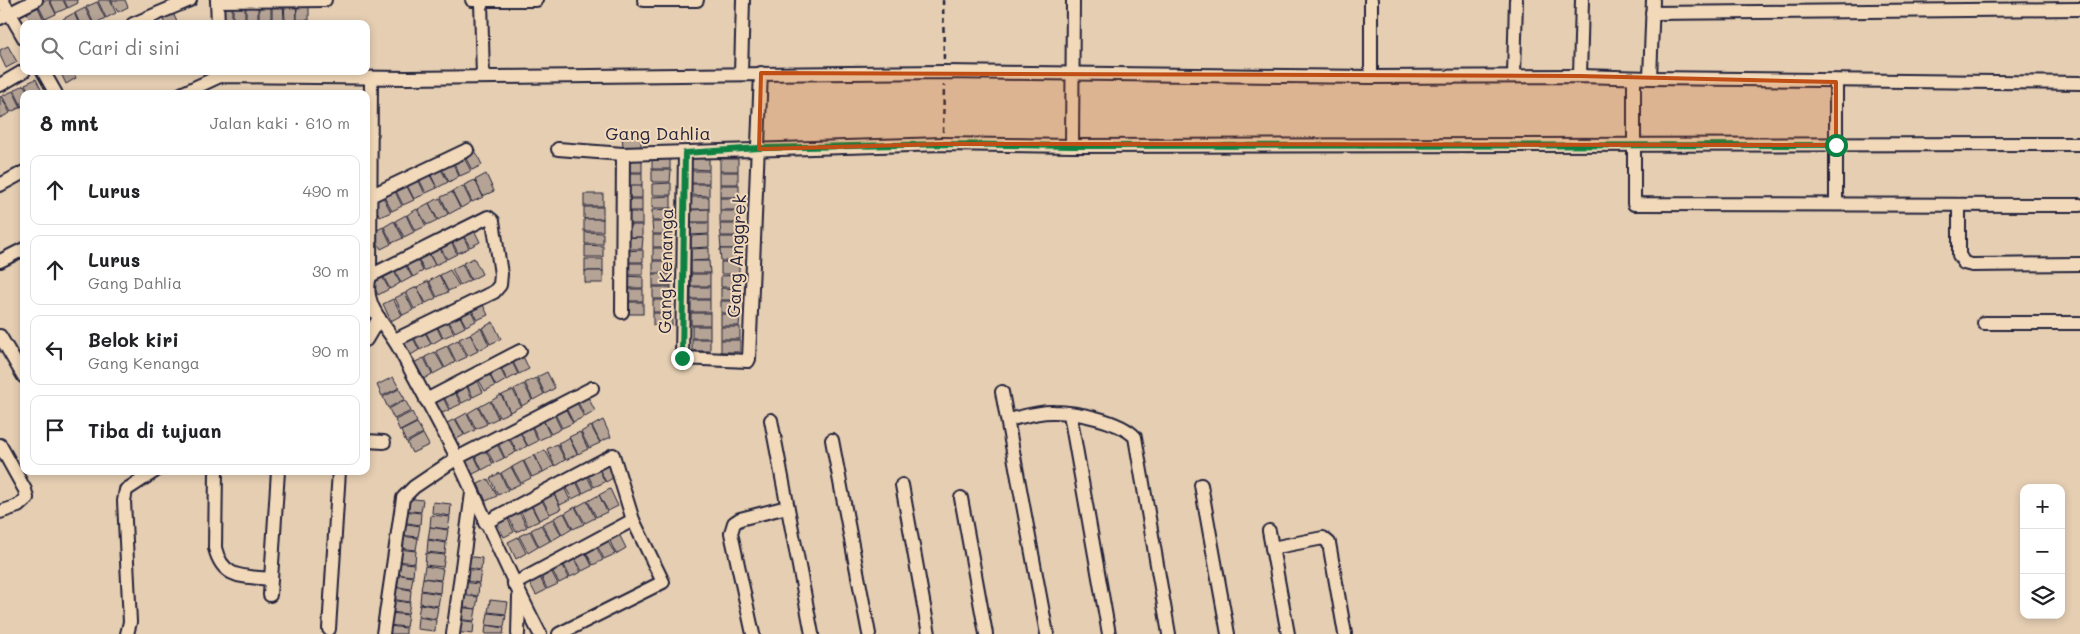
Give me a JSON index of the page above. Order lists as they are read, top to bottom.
{
  "streets": {
    "street": ["Gang Dahlia", "Gang Anggrek", "Gang Kenanga"]
  },
  "crossings": [
    ["Gang Dahlia", "Gang Anggrek"],
    ["Gang Dahlia", "Gang Kenanga"],
    ["Gang Anggrek", "Gang Kenanga"]
  ],
  "page": {
    "search": "Cari di sini",
    "heading": ["8 mnt", "Jalan kaki · 610 m"],
    "list": [
      ["Lurus", "490 m"],
      ["Lurus", "Gang Dahlia", "30 m"],
      ["Belok kiri", "Gang Kenanga", "90 m"],
      "Tiba di tujuan"
    ],
    "map_buttons": ["+", "−"]
  }
}
